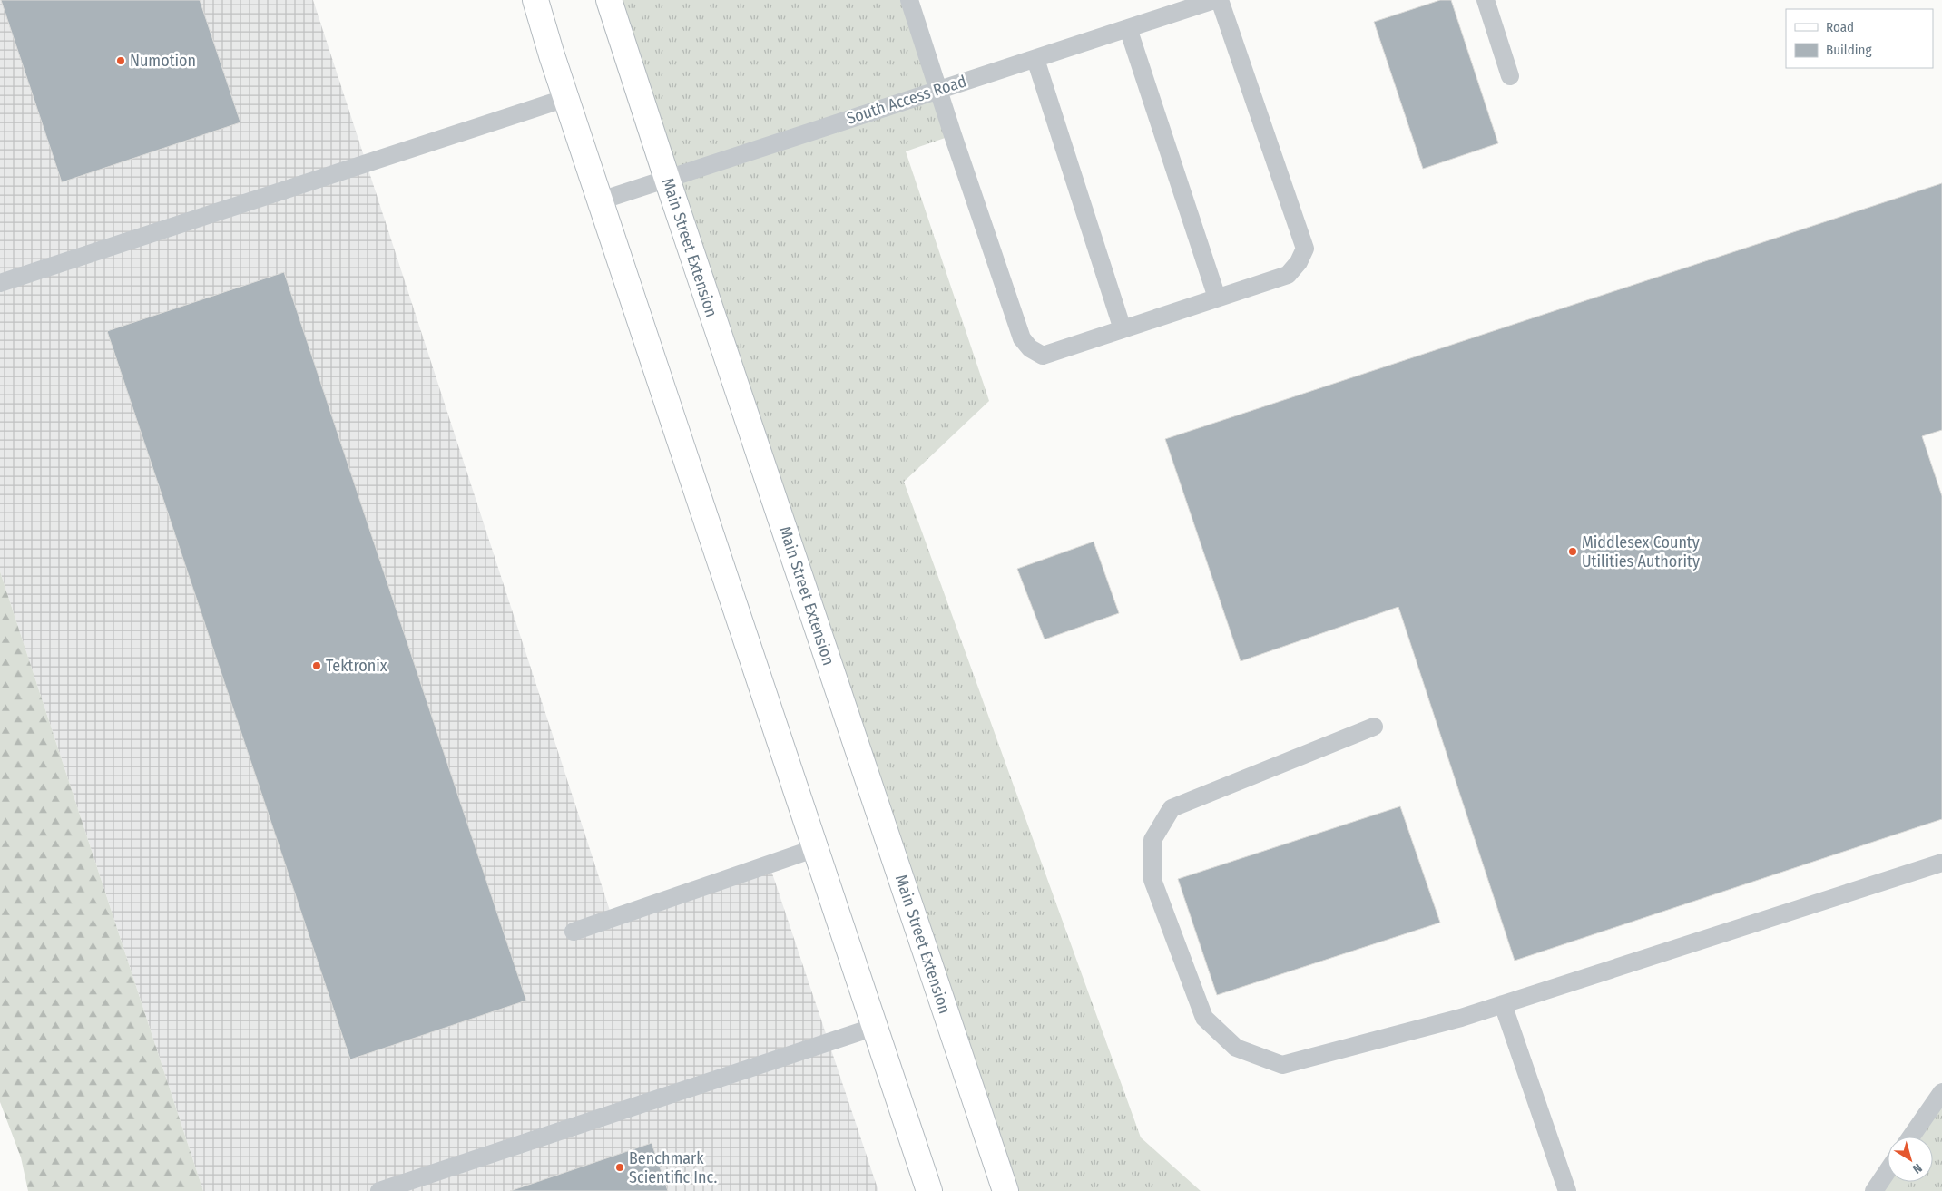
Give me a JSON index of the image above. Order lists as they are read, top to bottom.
{
  "streets": {
    "main road": ["Main Street Extension"],
    "lane": ["South Access Road"]
  },
  "crossings": [
    ["South Access Road", "Main Street Extension"]
  ],
  "places": [
    "Numotion",
    "Middlesex County Utilities Authority",
    "Tektronix",
    "Benchmark Scientific Inc."
  ],
  "legend": ["Road", "Building"],
  "north": "bottom right"
}
